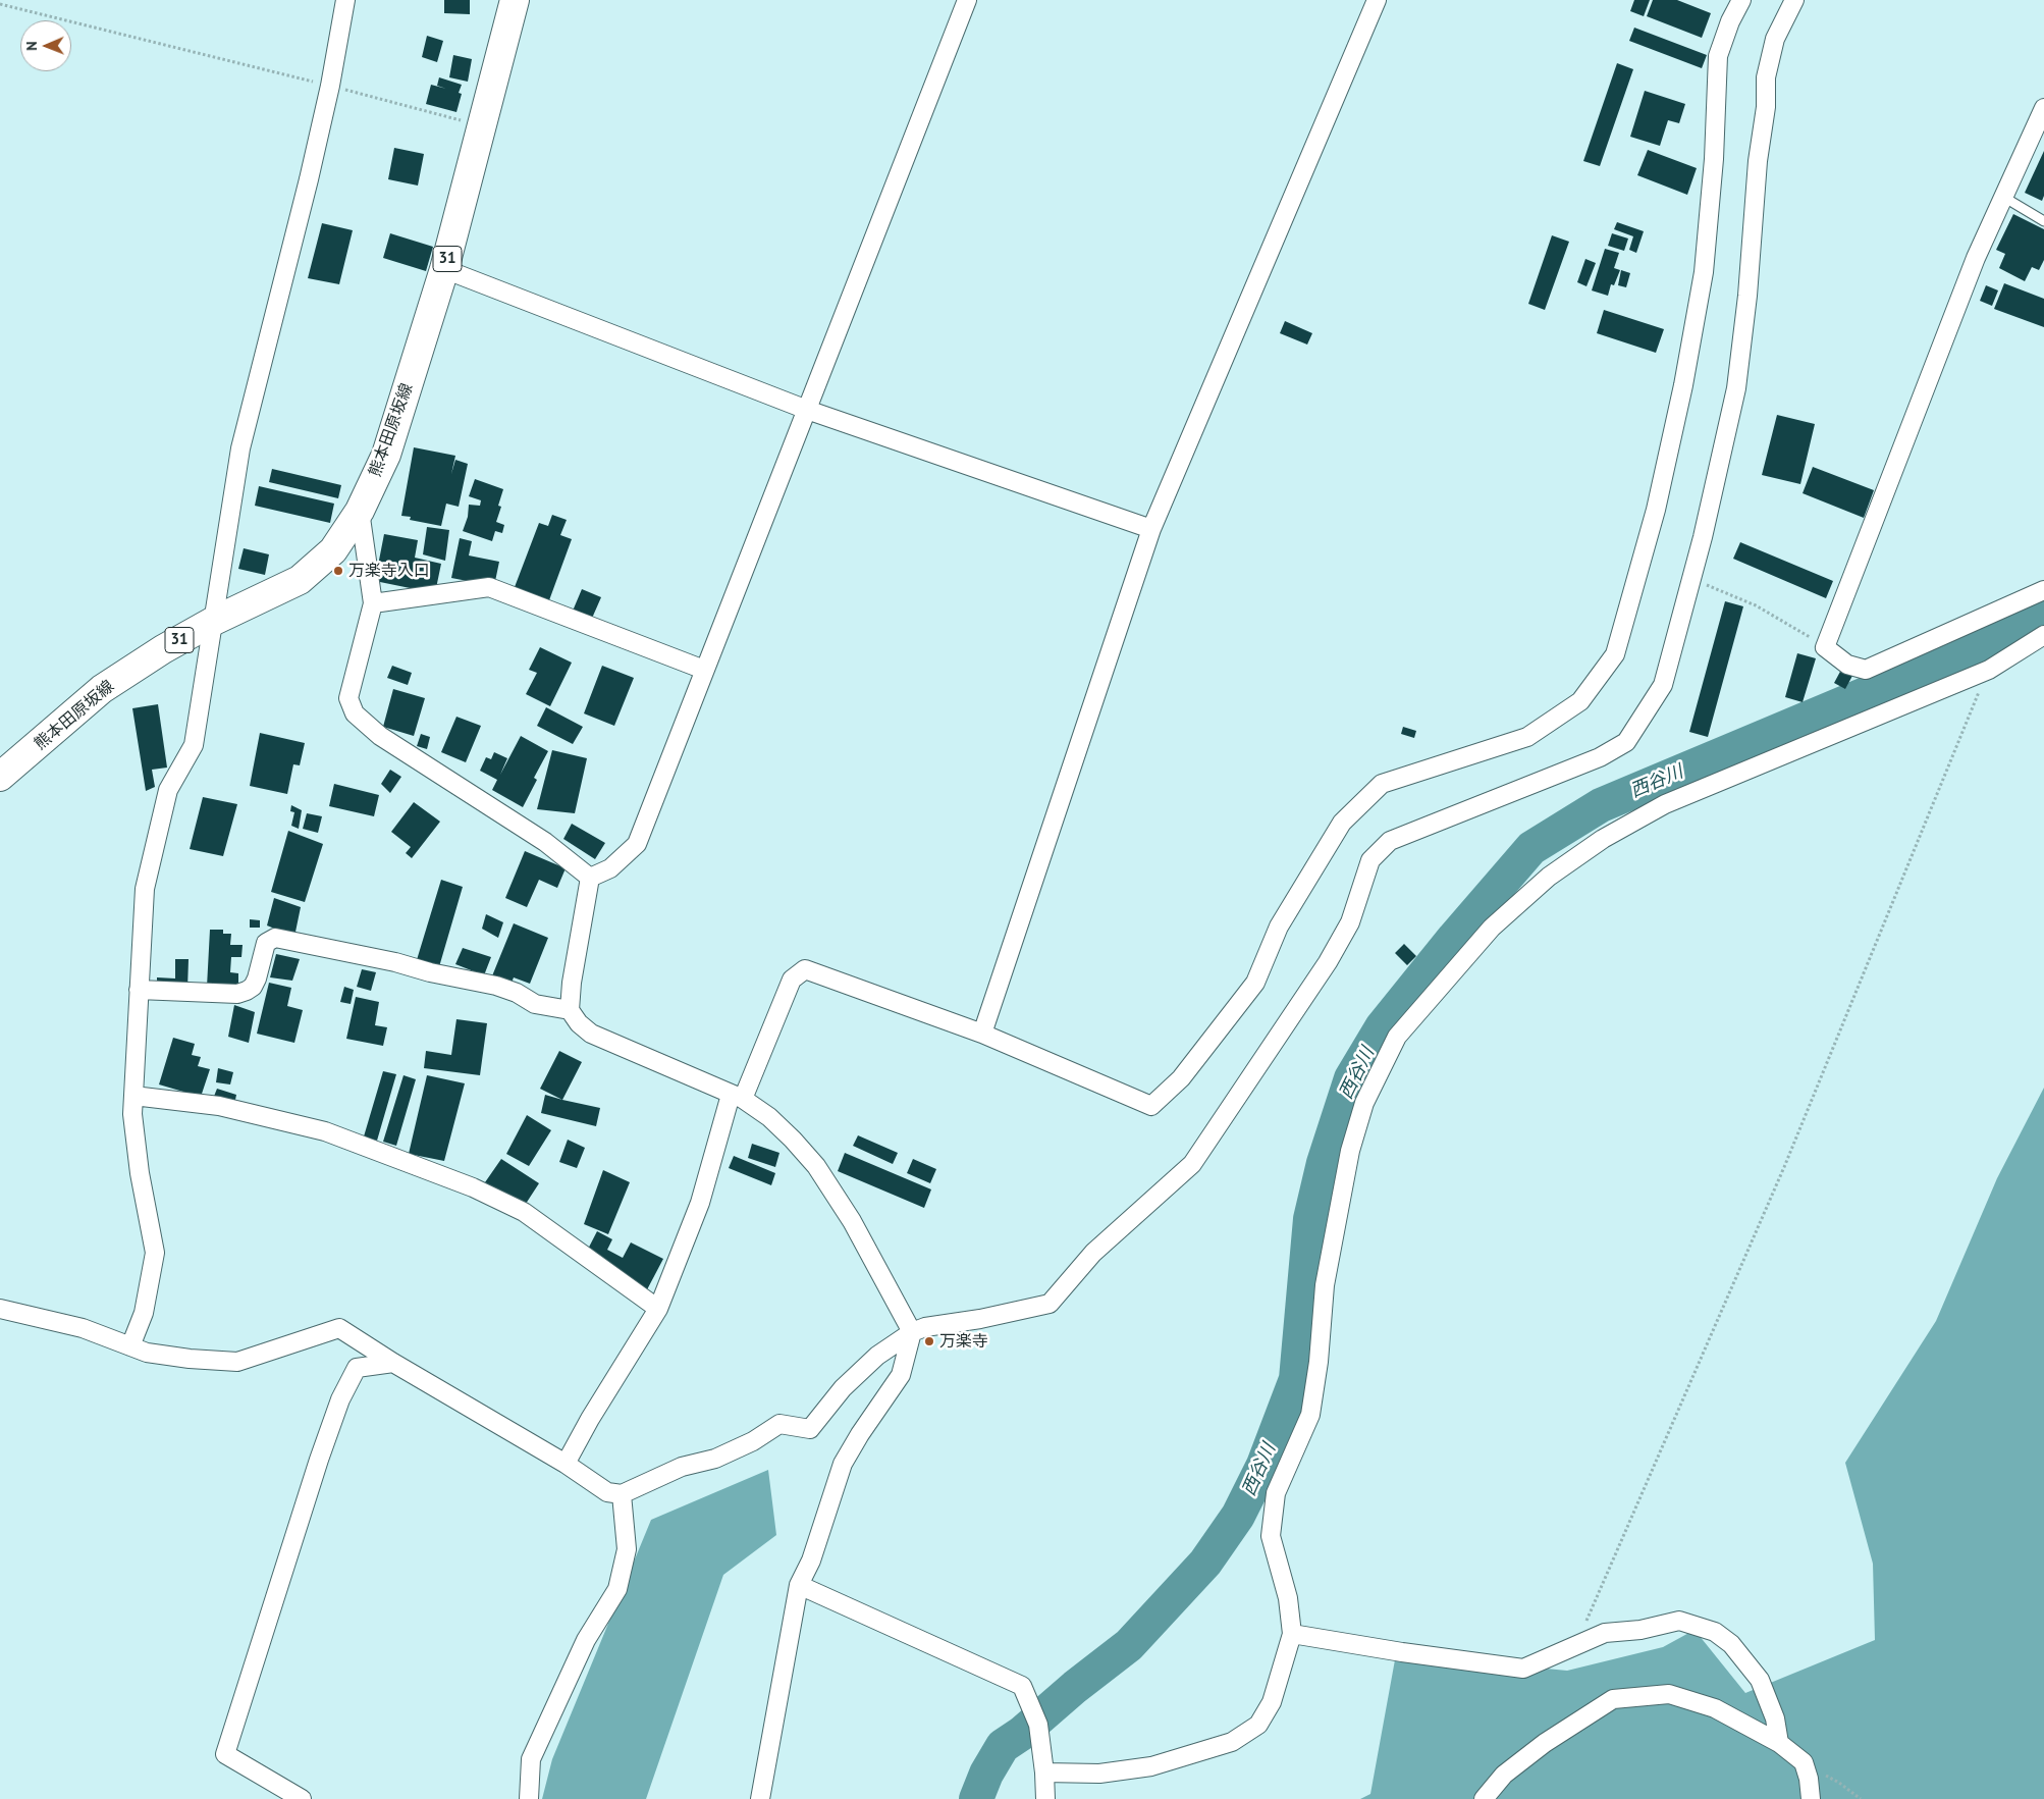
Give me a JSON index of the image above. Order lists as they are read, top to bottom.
{
  "streets": {
    "main road": ["31", "熊本田原坂線"]
  },
  "water": ["西谷川"],
  "places": ["万楽寺入口", "万楽寺"],
  "north": "left"
}
